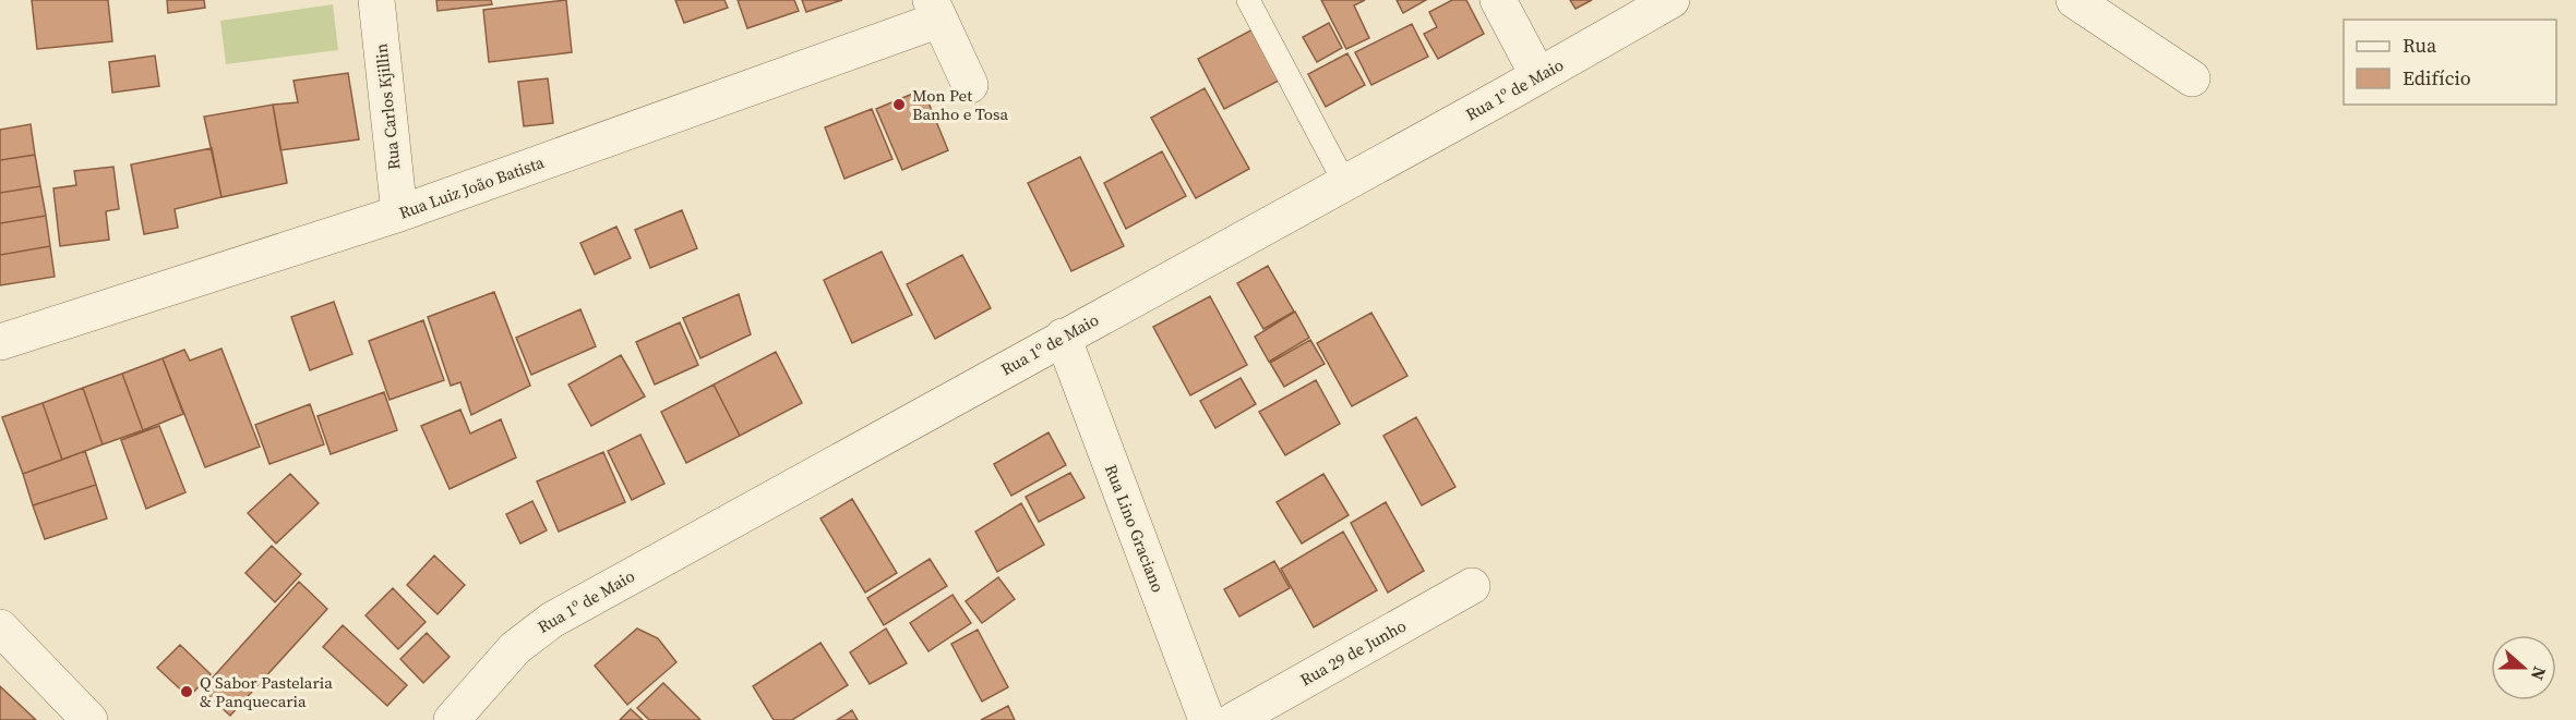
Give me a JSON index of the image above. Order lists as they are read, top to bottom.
{
  "streets": {
    "street": [
      "Rua 1º de Maio",
      "Rua Carlos Kjillin",
      "Rua Luiz João Batista",
      "Rua Lino Graciano",
      "Rua 29 de Junho"
    ]
  },
  "crossings": [
    ["Rua 1º de Maio", "Rua Lino Graciano"],
    ["Rua Carlos Kjillin", "Rua Luiz João Batista"]
  ],
  "places": ["Mon Pet Banho e Tosa", "Q Sabor Pastelaria & Panquecaria"],
  "legend": ["Rua", "Edifício"],
  "north": "right"
}
